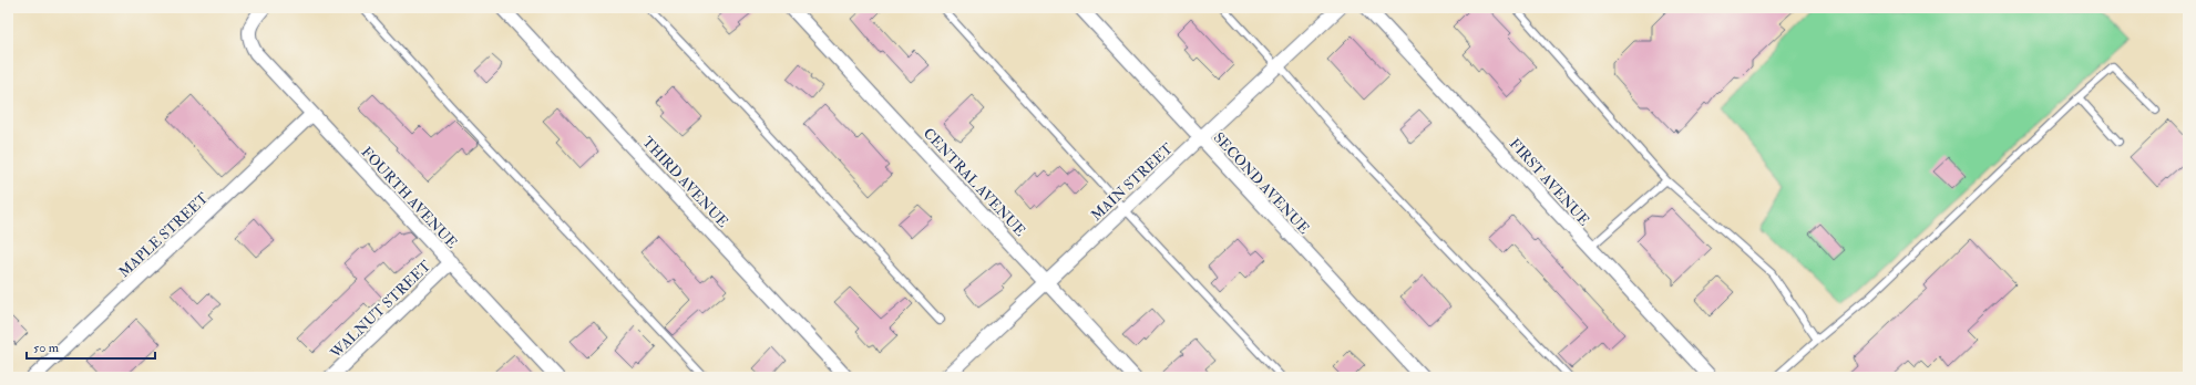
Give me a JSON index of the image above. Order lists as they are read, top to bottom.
{
  "streets": {
    "street": [
      "THIRD AVENUE",
      "CENTRAL AVENUE",
      "MAIN STREET",
      "FIRST AVENUE",
      "SECOND AVENUE",
      "FOURTH AVENUE",
      "MAPLE STREET",
      "WALNUT STREET"
    ]
  },
  "crossings": [
    ["CENTRAL AVENUE", "MAIN STREET"],
    ["MAIN STREET", "SECOND AVENUE"],
    ["FOURTH AVENUE", "MAPLE STREET"],
    ["FOURTH AVENUE", "WALNUT STREET"]
  ],
  "scale_bar": "50 m"
}
